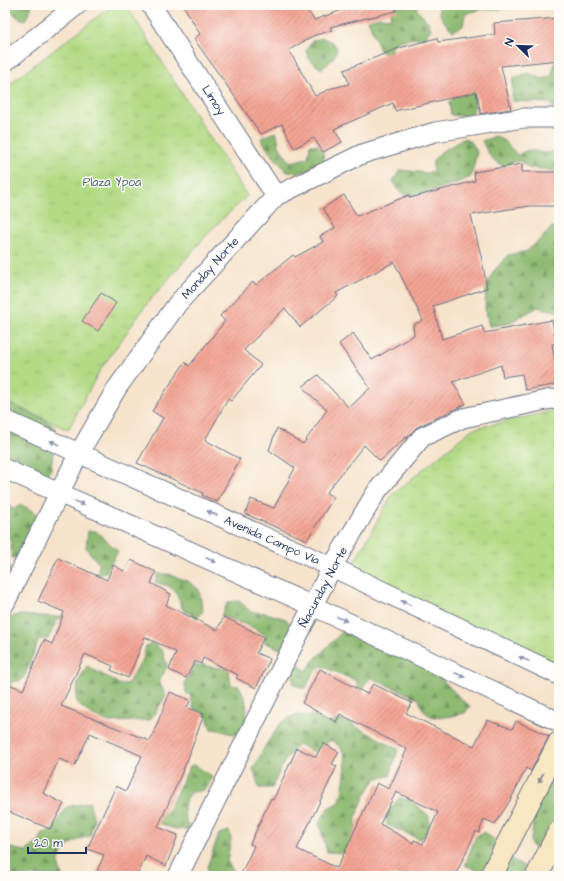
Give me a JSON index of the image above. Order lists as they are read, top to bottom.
{
  "streets": {
    "street": [
      "Limoy",
      "Monday Norte",
      "Avenida Campo Vía",
      "Ñacunday Norte"
    ]
  },
  "crossings": [
    ["Limoy", "Monday Norte"],
    ["Monday Norte", "Avenida Campo Vía"],
    ["Avenida Campo Vía", "Ñacunday Norte"]
  ],
  "parks": ["Plaza Ypoa"],
  "scale_bar": "20 m",
  "north": "top left"
}
